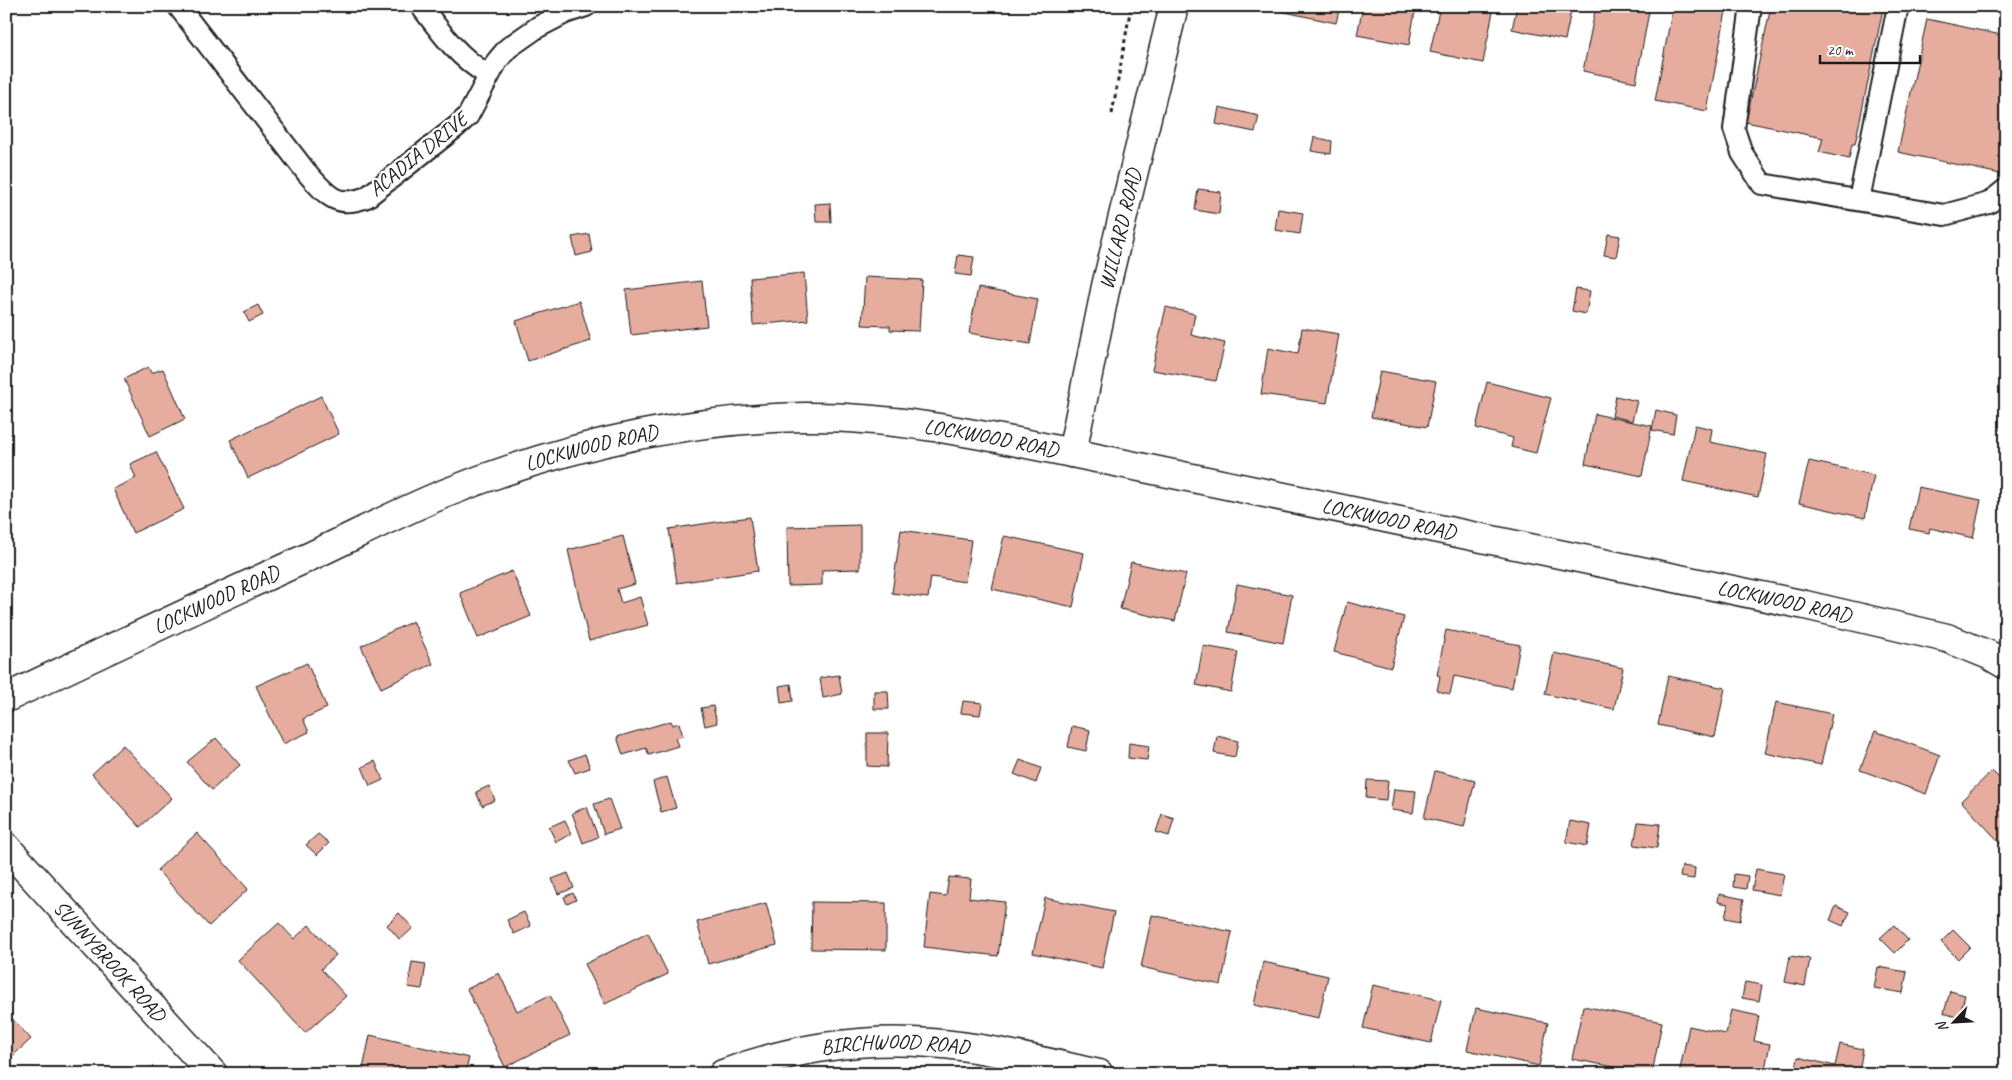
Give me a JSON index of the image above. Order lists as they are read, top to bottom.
{
  "streets": {
    "street": [
      "WILLARD ROAD",
      "LOCKWOOD ROAD",
      "SUNNYBROOK ROAD",
      "BIRCHWOOD ROAD"
    ],
    "lane": ["ACADIA DRIVE"]
  },
  "crossings": [
    ["WILLARD ROAD", "LOCKWOOD ROAD"]
  ],
  "scale_bar": "20 m",
  "north": "bottom left"
}
